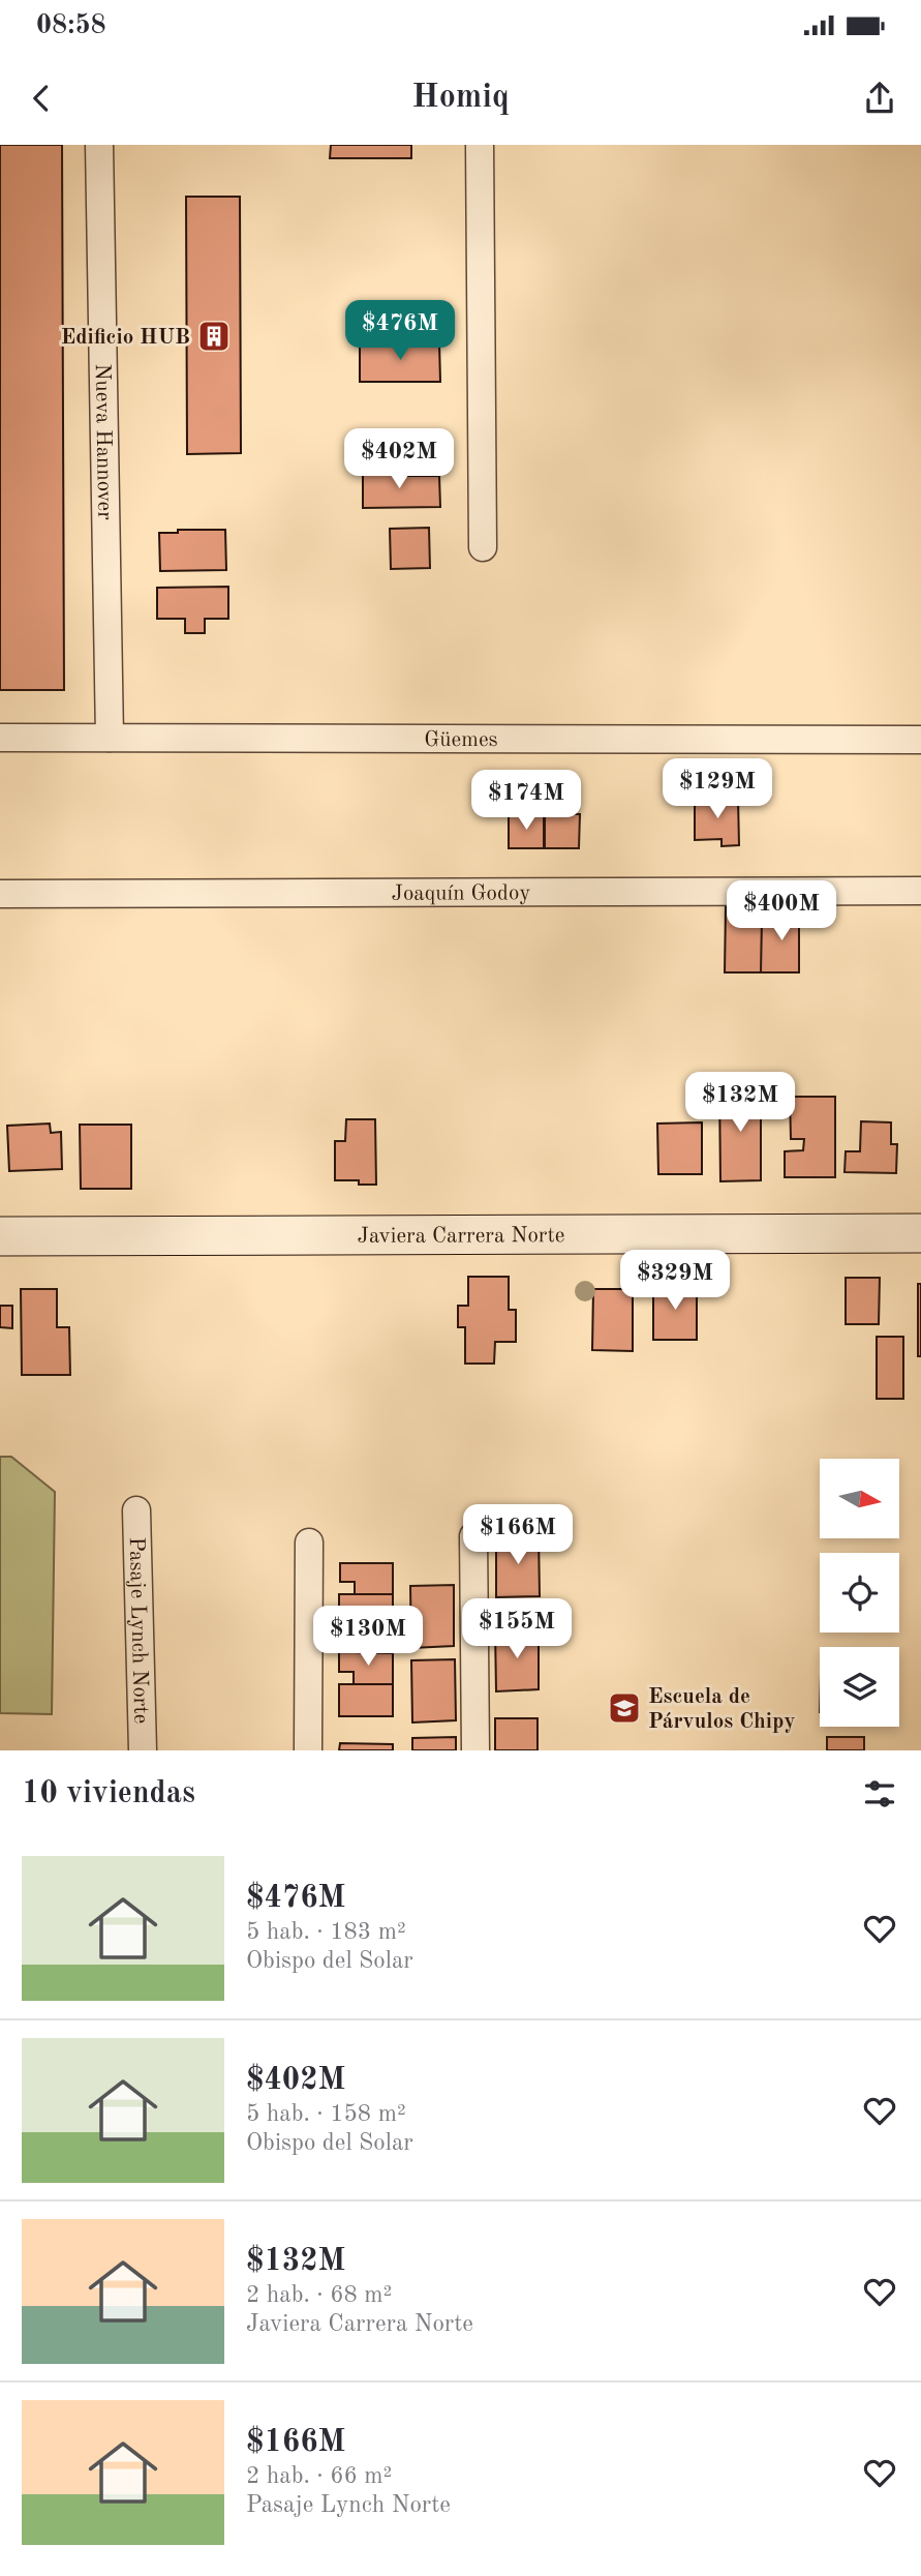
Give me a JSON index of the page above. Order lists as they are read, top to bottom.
{
  "streets": {
    "street": [
      "Nueva Hannover",
      "Güemes",
      "Joaquín Godoy",
      "Javiera Carrera Norte",
      "Pasaje Lynch Norte"
    ]
  },
  "crossings": [
    ["Nueva Hannover", "Güemes"]
  ],
  "places": {
    "building": ["Edificio HUB"],
    "school or university": ["Escuela de Párvulos Chipy"]
  },
  "north": "right",
  "page": {
    "status": "08:58",
    "header": "Homiq",
    "price": [
      "$476M",
      "$402M",
      "$129M",
      "$174M",
      "$400M",
      "$132M",
      "$329M",
      "$166M",
      "$155M",
      "$130M"
    ],
    "heading": "10 viviendas",
    "list": [
      {
        "name": "$476M",
        "note": "5 hab. · 183 m² · Obispo del Solar"
      },
      {
        "name": "$402M",
        "note": "5 hab. · 158 m² · Obispo del Solar"
      },
      {
        "name": "$132M",
        "note": "2 hab. · 68 m² · Javiera Carrera Norte"
      },
      {
        "name": "$166M",
        "note": "2 hab. · 66 m² · Pasaje Lynch Norte"
      }
    ]
  }
}
